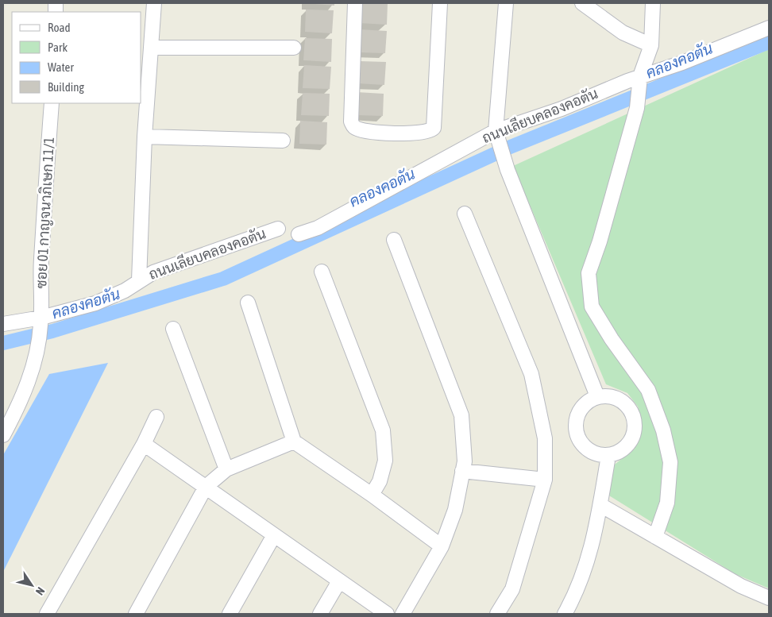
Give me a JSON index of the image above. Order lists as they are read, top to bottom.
{
  "streets": {
    "street": ["ถนนเลียบคลองคอตัน", "ซอย 01 กาญจนาภิเษก 11/1"]
  },
  "crossings": [
    ["ถนนเลียบคลองคอตัน", "ซอย 01 กาญจนาภิเษก 11/1"]
  ],
  "water": ["คลองคอตัน"],
  "legend": [
    "Road",
    "Park",
    "Water",
    "Building"
  ],
  "north": "bottom right"
}
